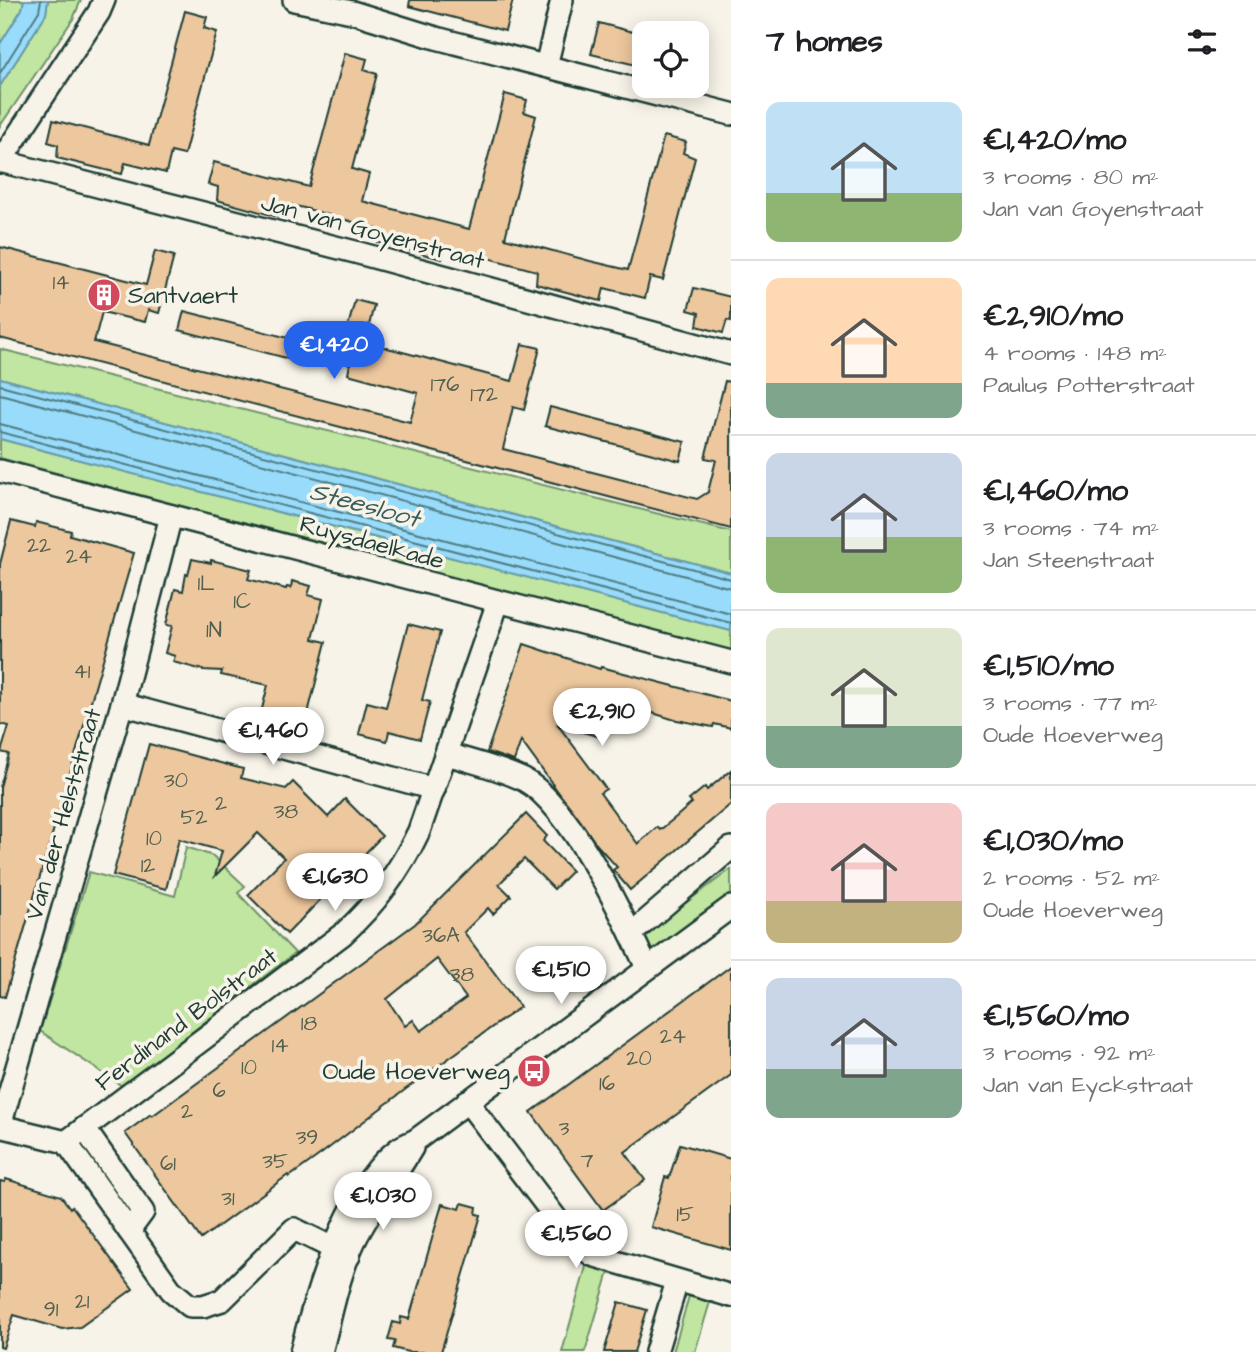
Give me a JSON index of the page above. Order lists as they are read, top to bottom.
{
  "streets": {
    "street": [
      "Jan van Goyenstraat",
      "Ruysdaelkade",
      "Van der Helststraat",
      "Ferdinand Bolstraat"
    ]
  },
  "crossings": [
    ["Ruysdaelkade", "Van der Helststraat"],
    ["Ruysdaelkade", "Ferdinand Bolstraat"]
  ],
  "water": ["Steesloot"],
  "places": {
    "building": ["Santvaert"],
    "bus stop": ["Oude Hoeverweg"]
  },
  "house_numbers": [
    "14",
    "176",
    "172",
    "22",
    "24",
    "1L",
    "1C",
    "1N",
    "41",
    "30",
    "2",
    "38",
    "52",
    "10",
    "12",
    "36A",
    "38",
    "18",
    "24",
    "14",
    "20",
    "10",
    "16",
    "6",
    "2",
    "3",
    "39",
    "7",
    "35",
    "61",
    "31",
    "15",
    "21",
    "91"
  ],
  "page": {
    "heading": "7 homes",
    "list": [
      {
        "name": "€1,420/mo",
        "note": "3 rooms · 80 m² · Jan van Goyenstraat"
      },
      {
        "name": "€2,910/mo",
        "note": "4 rooms · 148 m² · Paulus Potterstraat"
      },
      {
        "name": "€1,460/mo",
        "note": "3 rooms · 74 m² · Jan Steenstraat"
      },
      {
        "name": "€1,510/mo",
        "note": "3 rooms · 77 m² · Oude Hoeverweg"
      },
      {
        "name": "€1,030/mo",
        "note": "2 rooms · 52 m² · Oude Hoeverweg"
      },
      {
        "name": "€1,560/mo",
        "note": "3 rooms · 92 m² · Jan van Eyckstraat"
      }
    ],
    "price": [
      "€1,420",
      "€2,910",
      "€1,460",
      "€1,630",
      "€1,510",
      "€1,030",
      "€1,560"
    ]
  }
}
